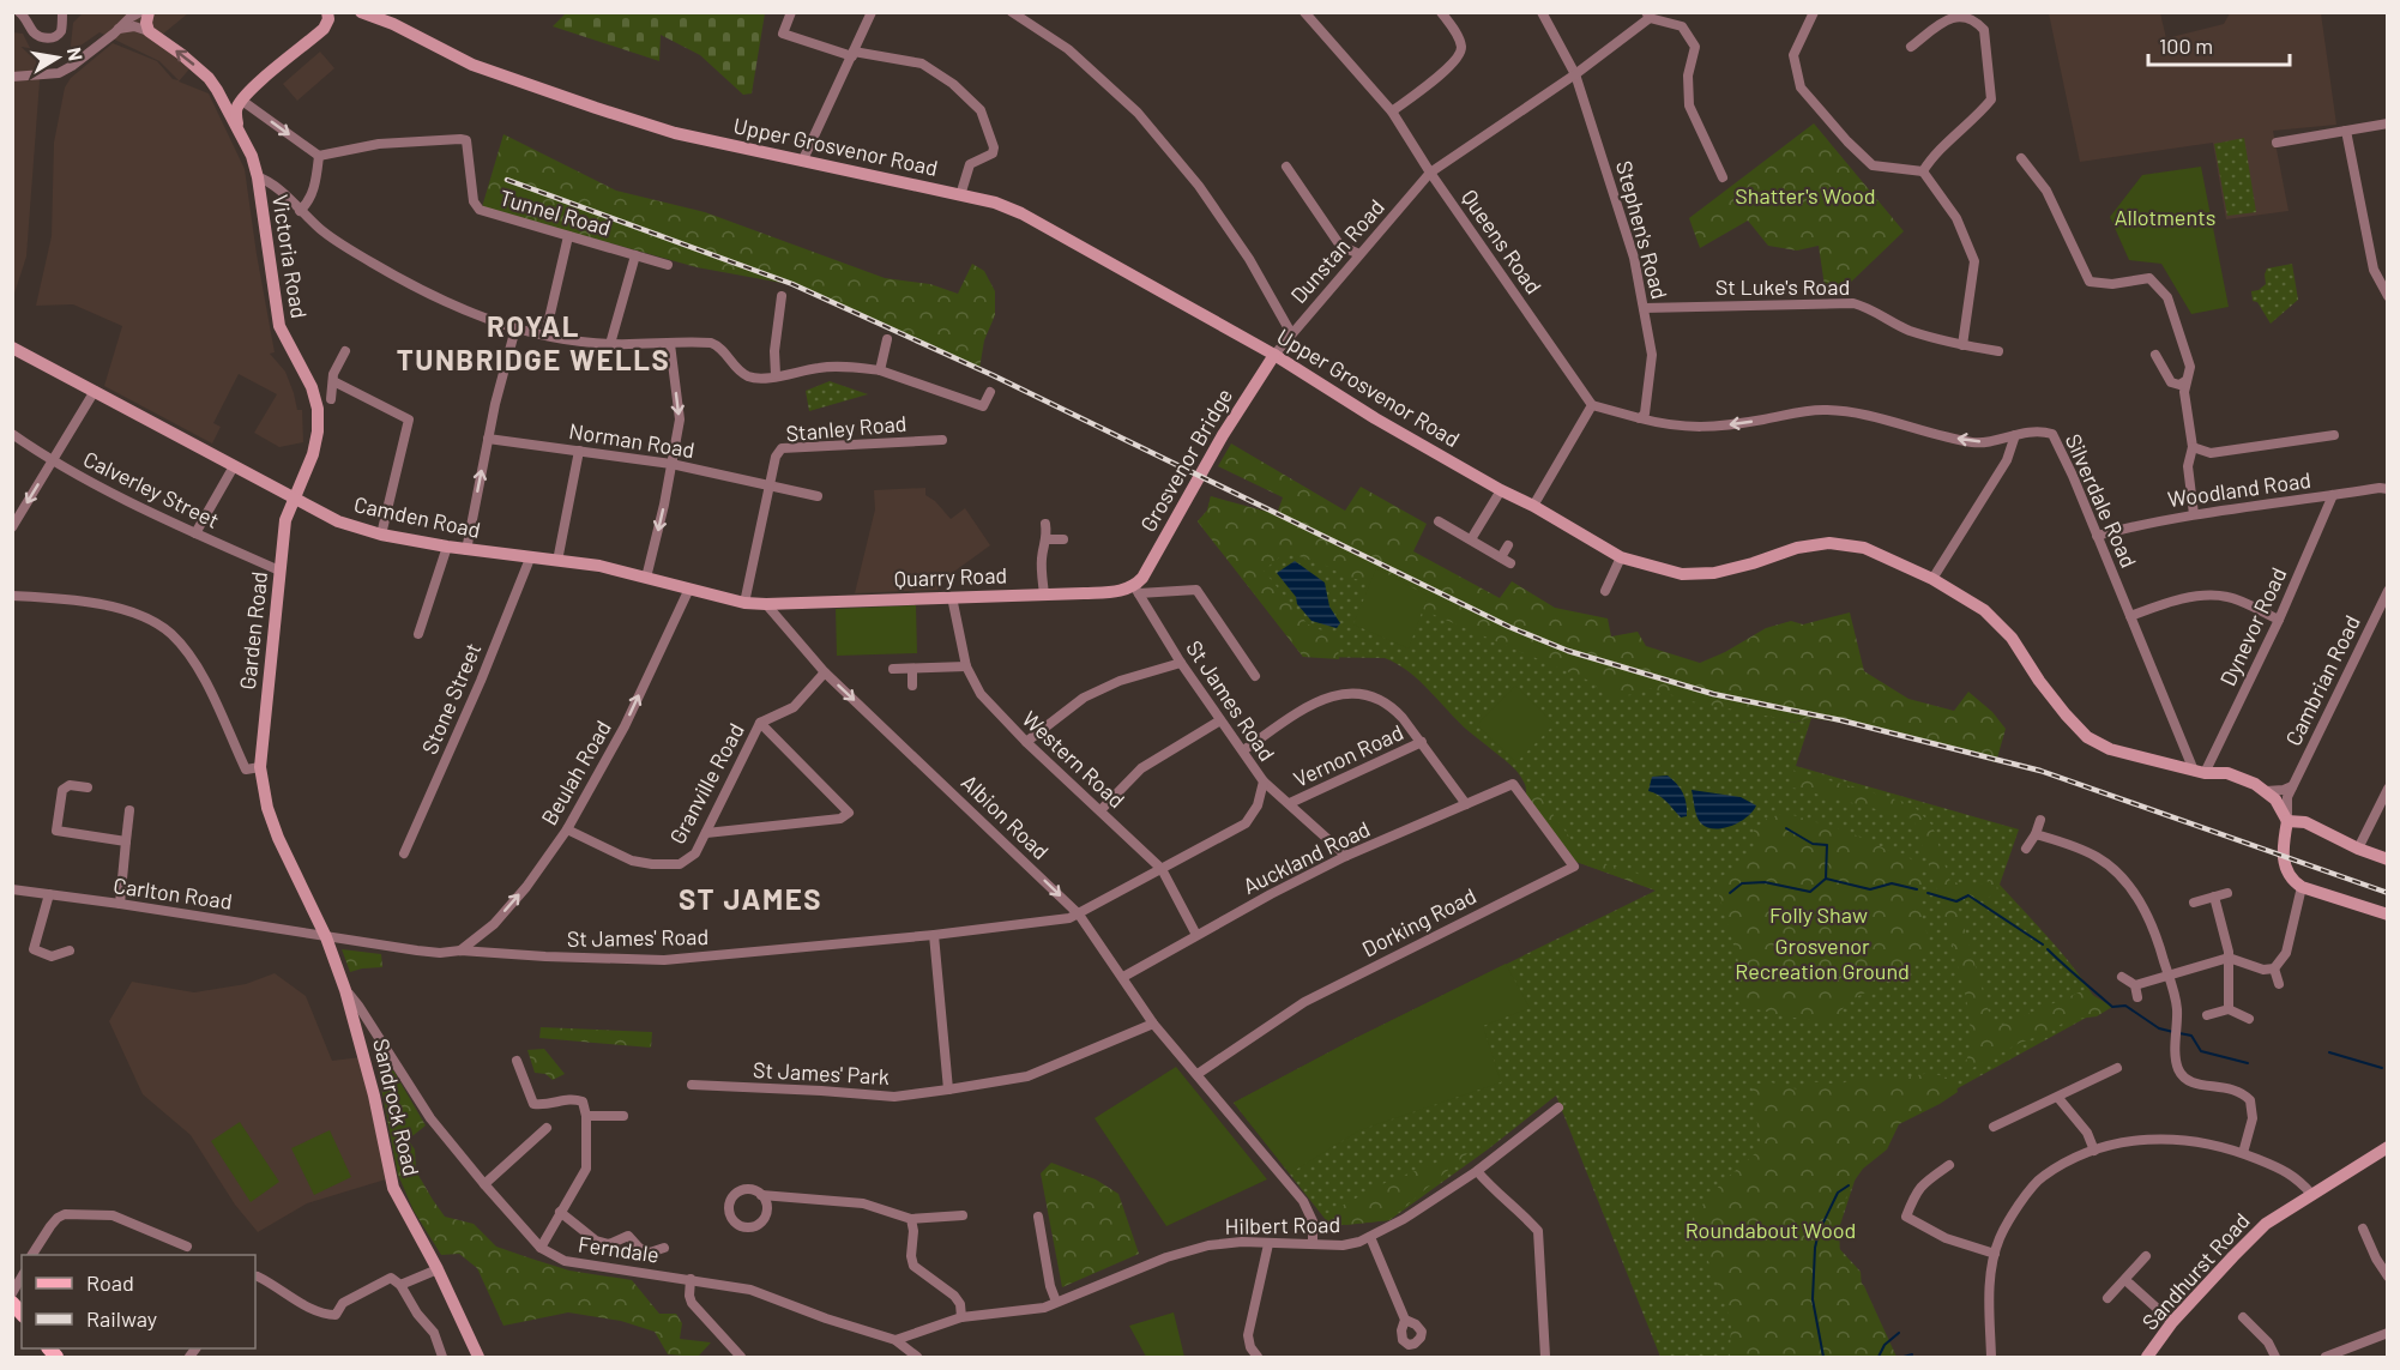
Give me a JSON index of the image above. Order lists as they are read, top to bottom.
{
  "streets": {
    "street": [
      "Upper Grosvenor Road",
      "Tunnel Road",
      "Stephen's Road",
      "Queens Road",
      "Dunstan Road",
      "Victoria Road",
      "St Luke's Road",
      "Stanley Road",
      "Norman Road",
      "Grosvenor Bridge",
      "Calverley Street",
      "Woodland Road",
      "Silverdale Road",
      "Camden Road",
      "Quarry Road",
      "Dynevor Road",
      "Garden Road",
      "Cambrian Road",
      "Stone Street",
      "St James Road",
      "Vernon Road",
      "Western Road",
      "Beulah Road",
      "Granville Road",
      "Albion Road",
      "Auckland Road",
      "Carlton Road",
      "Dorking Road",
      "St James' Road",
      "St James' Park",
      "Sandrock Road",
      "Hilbert Road",
      "Ferndale",
      "Sandhurst Road"
    ]
  },
  "crossings": [
    ["Upper Grosvenor Road", "Dunstan Road"],
    ["Upper Grosvenor Road", "Grosvenor Bridge"],
    ["Upper Grosvenor Road", "Silverdale Road"],
    ["Upper Grosvenor Road", "Dynevor Road"],
    ["Upper Grosvenor Road", "Cambrian Road"],
    ["Stephen's Road", "Dunstan Road"],
    ["Stephen's Road", "St Luke's Road"],
    ["Stephen's Road", "Silverdale Road"],
    ["Queens Road", "Dunstan Road"],
    ["Dunstan Road", "Grosvenor Bridge"],
    ["Victoria Road", "Camden Road"],
    ["Victoria Road", "Garden Road"],
    ["Stanley Road", "Norman Road"],
    ["Stanley Road", "Camden Road"],
    ["Grosvenor Bridge", "Quarry Road"],
    ["Grosvenor Bridge", "St James Road"],
    ["Calverley Street", "Garden Road"],
    ["Woodland Road", "Silverdale Road"],
    ["Woodland Road", "Dynevor Road"],
    ["Silverdale Road", "Dynevor Road"],
    ["Camden Road", "Quarry Road"],
    ["Camden Road", "Garden Road"],
    ["Camden Road", "Stone Street"],
    ["Camden Road", "Beulah Road"],
    ["Camden Road", "Albion Road"],
    ["Quarry Road", "St James Road"],
    ["Quarry Road", "Western Road"],
    ["Quarry Road", "Albion Road"],
    ["Garden Road", "Carlton Road"],
    ["Garden Road", "St James' Road"],
    ["Garden Road", "Sandrock Road"],
    ["St James Road", "Western Road"],
    ["St James Road", "Albion Road"],
    ["St James Road", "St James' Road"],
    ["Western Road", "Auckland Road"],
    ["Beulah Road", "Granville Road"],
    ["Beulah Road", "St James' Road"],
    ["Granville Road", "Albion Road"],
    ["Albion Road", "Auckland Road"],
    ["Albion Road", "Dorking Road"],
    ["Albion Road", "St James' Road"],
    ["Albion Road", "St James' Park"],
    ["Albion Road", "Hilbert Road"],
    ["Auckland Road", "Dorking Road"],
    ["Carlton Road", "St James' Road"],
    ["Carlton Road", "Sandrock Road"],
    ["St James' Road", "Sandrock Road"],
    ["Sandrock Road", "Ferndale"],
    ["Hilbert Road", "Ferndale"]
  ],
  "one_way": ["Silverdale Road", "Beulah Road", "Albion Road"],
  "districts": ["ROYAL TUNBRIDGE WELLS", "ST JAMES"],
  "parks": [
    "Shatter's Wood",
    "Allotments",
    "Folly Shaw",
    "Grosvenor Recreation Ground",
    "Roundabout Wood"
  ],
  "legend": ["Road", "Railway"],
  "scale_bar": "100 m",
  "north": "right"
}
